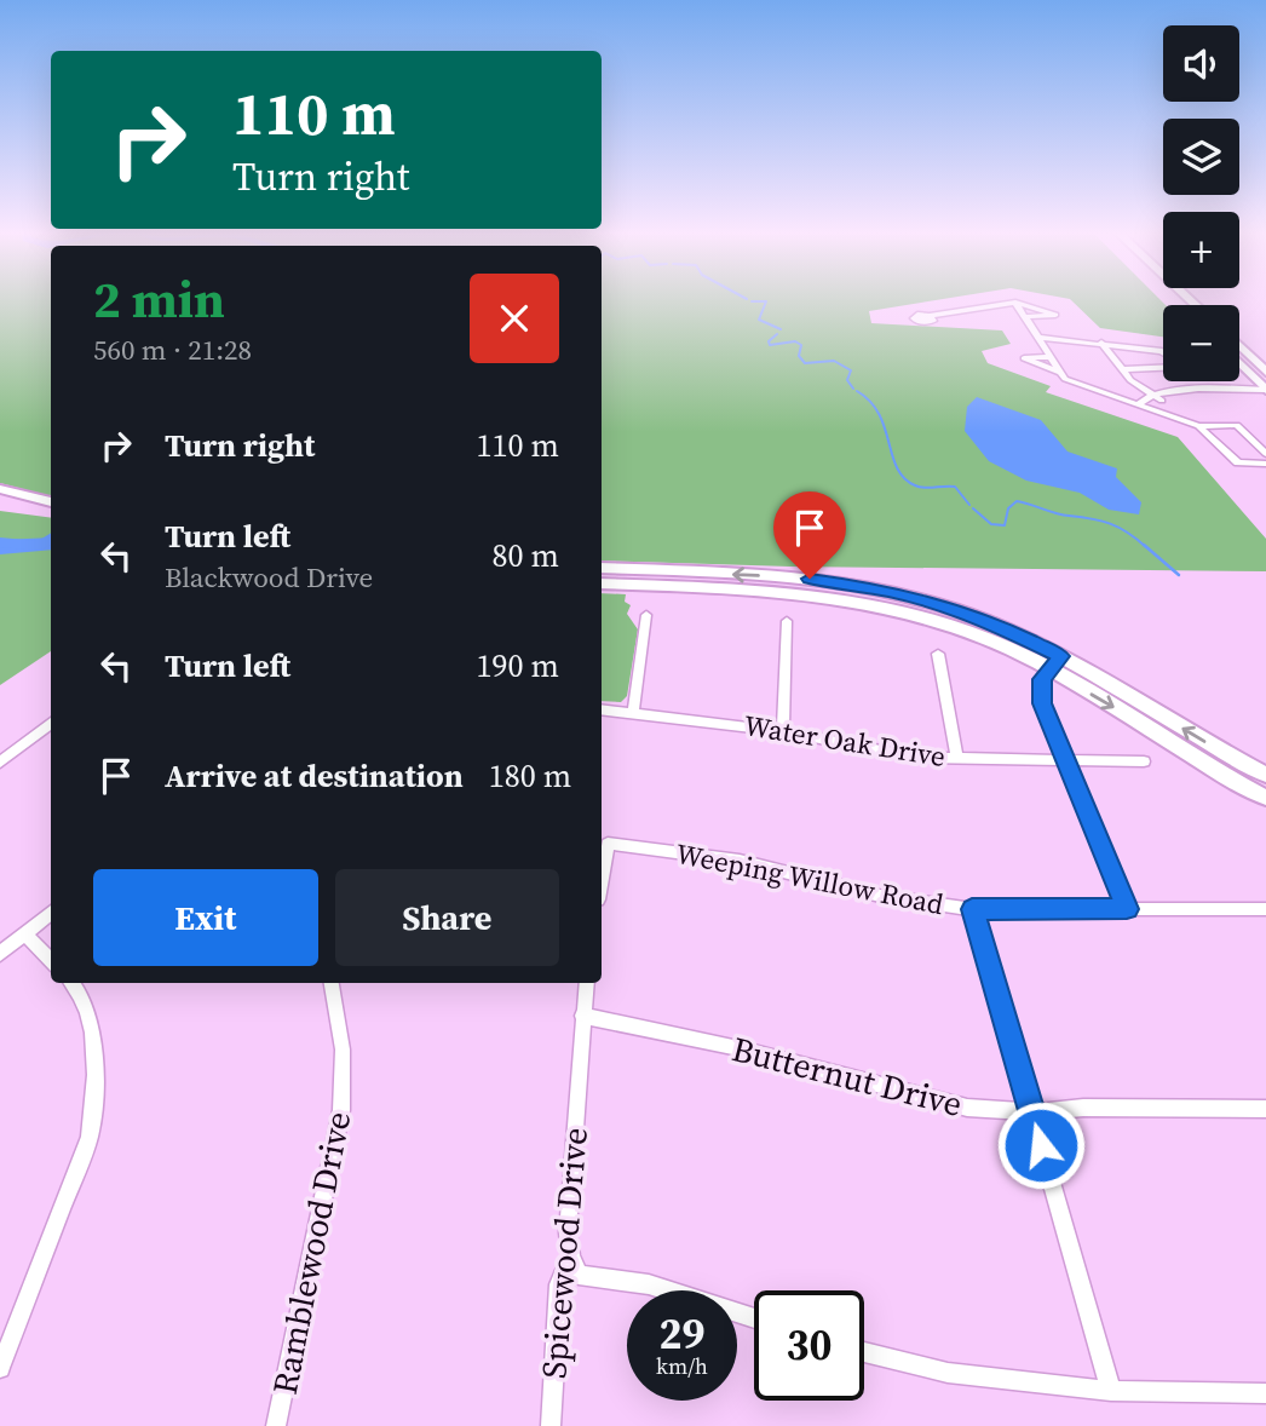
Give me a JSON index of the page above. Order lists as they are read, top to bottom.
{
  "streets": {
    "street": [
      "Water Oak Drive",
      "Weeping Willow Road",
      "Butternut Drive",
      "Ramblewood Drive",
      "Spicewood Drive"
    ]
  },
  "crossings": [
    ["Butternut Drive", "Spicewood Drive"]
  ],
  "page": {
    "map_buttons": ["+", "−"],
    "turn": ["110 m", "Turn right"],
    "heading": ["2 min", "560 m · 21:28"],
    "list": [
      {
        "name": "Turn right",
        "value": "110 m"
      },
      {
        "name": "Turn left",
        "note": "Blackwood Drive",
        "value": "80 m"
      },
      {
        "name": "Turn left",
        "value": "190 m"
      },
      {
        "name": "Arrive at destination",
        "value": "180 m"
      }
    ],
    "buttons": ["Exit", "Share"],
    "speed": "29 km/h",
    "limit": "30"
  }
}
